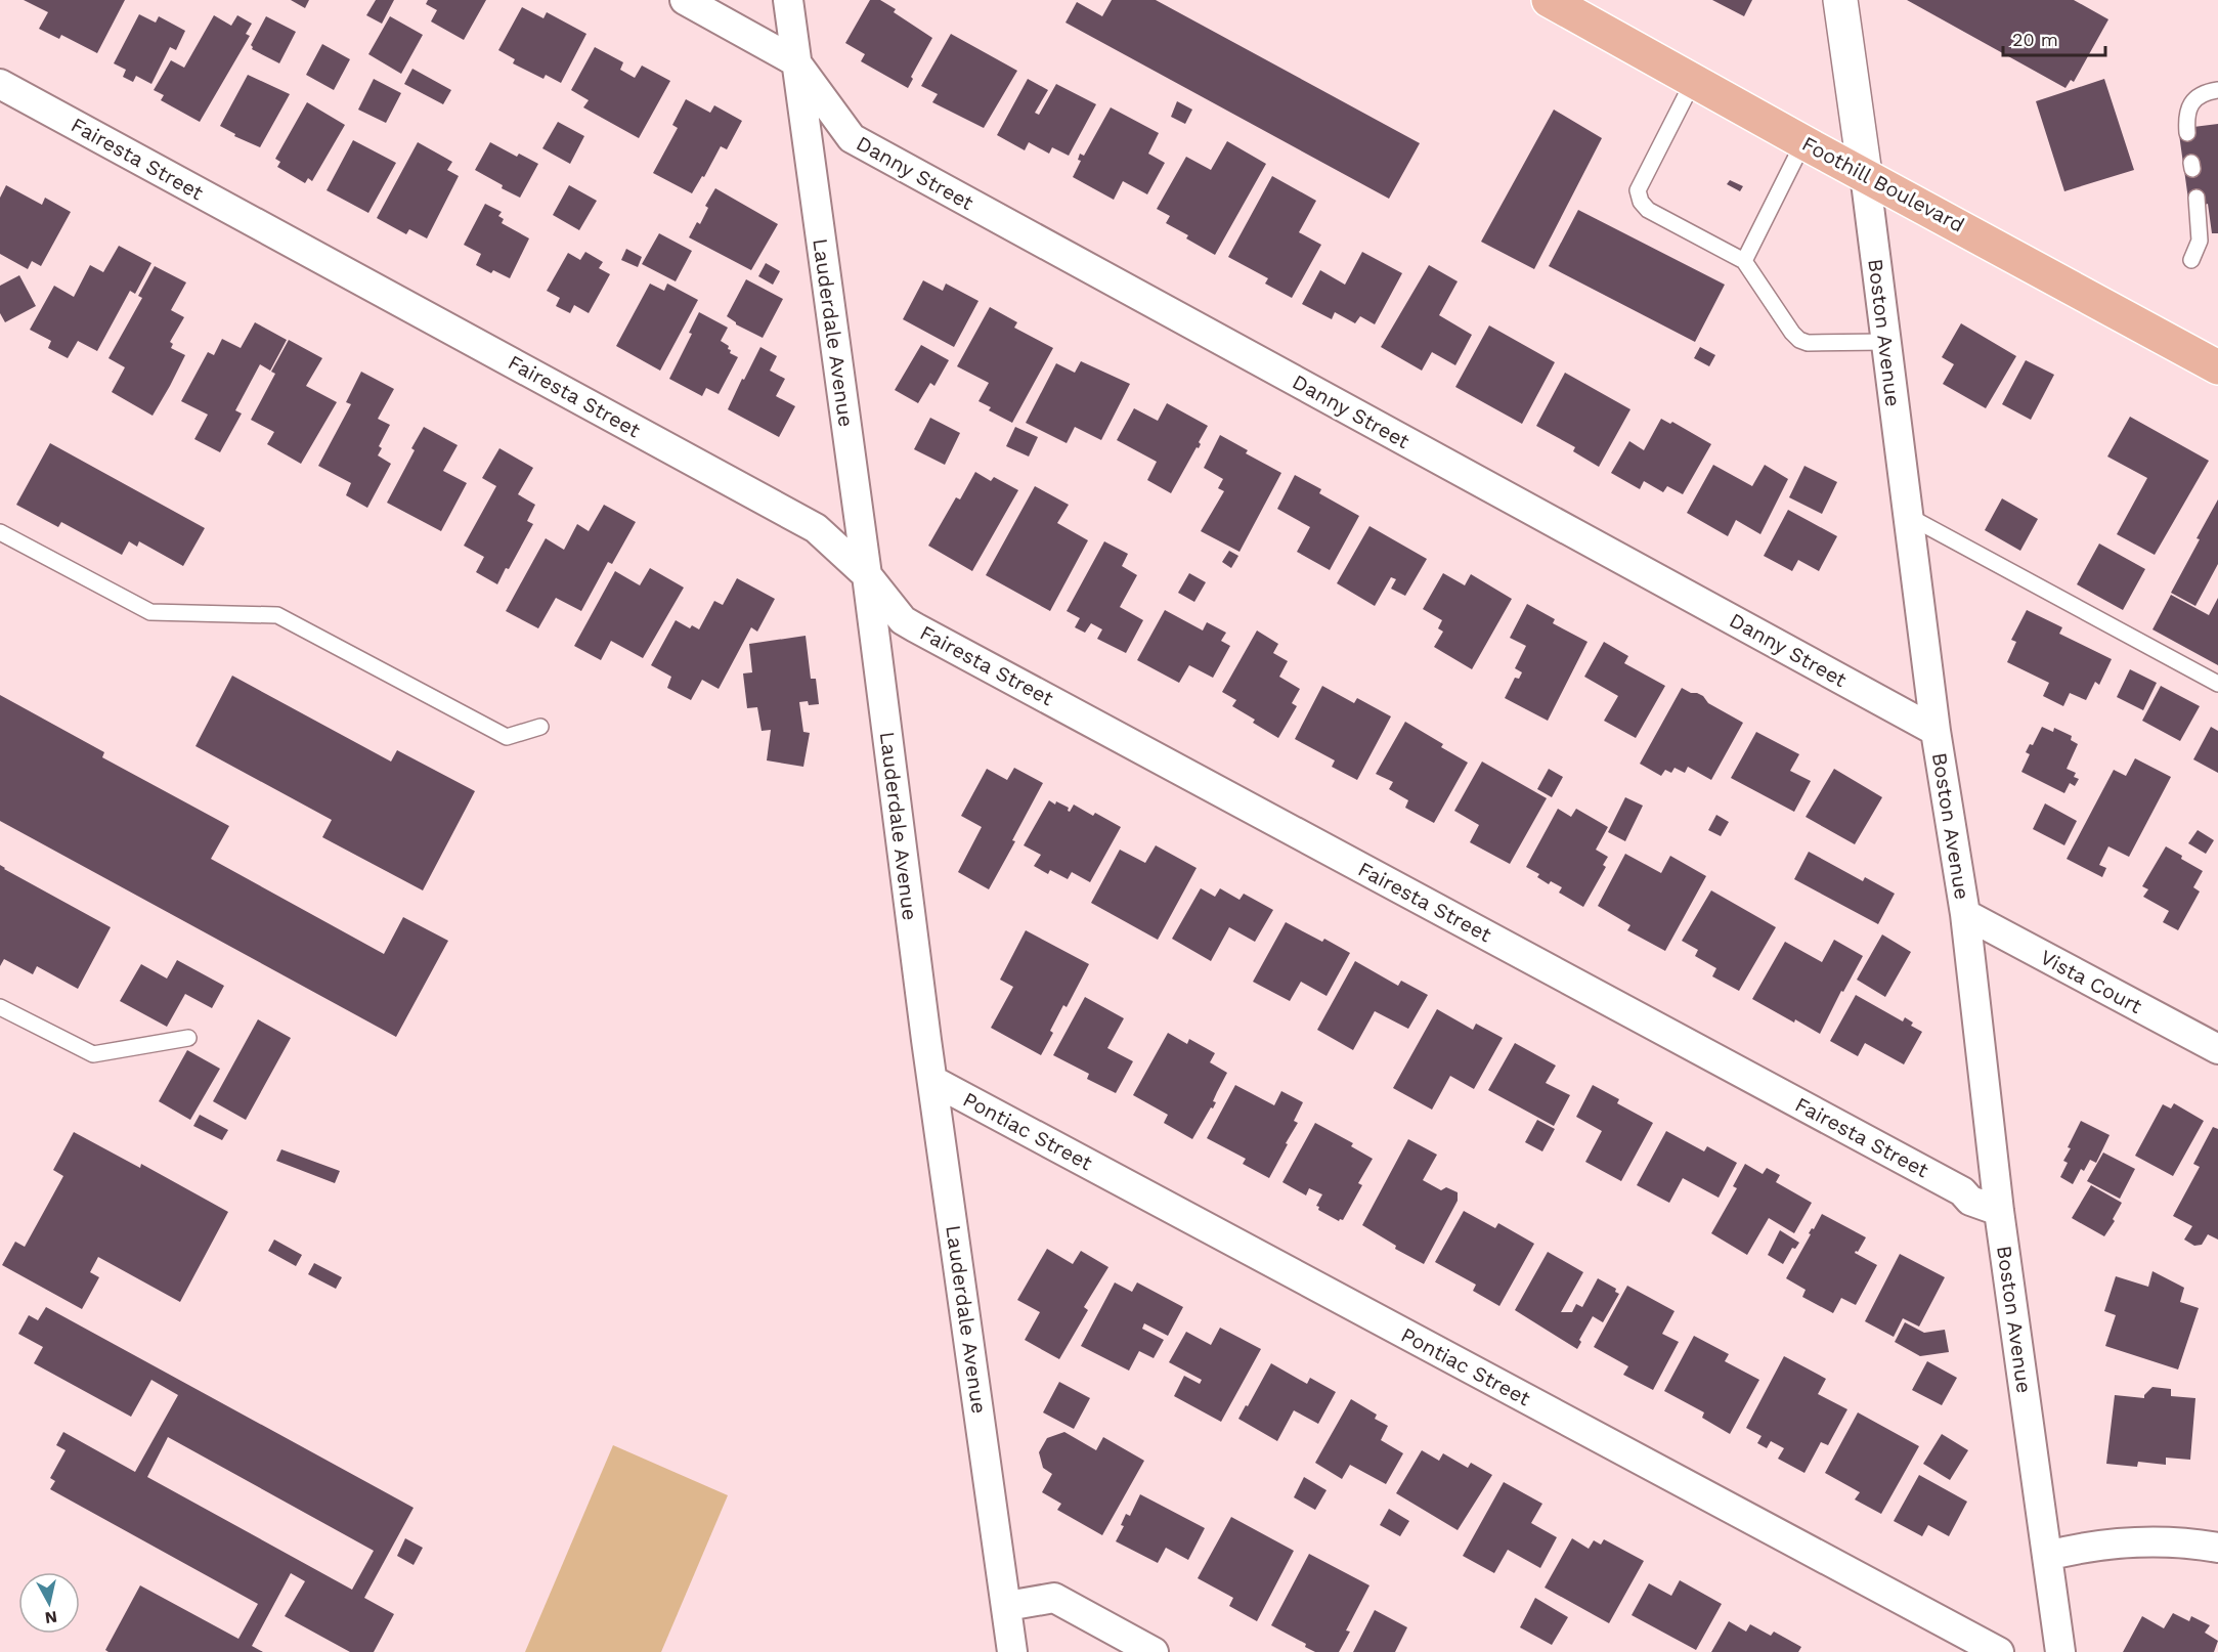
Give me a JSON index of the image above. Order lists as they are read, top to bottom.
{
  "streets": {
    "main road": ["Foothill Boulevard"],
    "street": [
      "Fairesta Street",
      "Danny Street",
      "Lauderdale Avenue",
      "Boston Avenue",
      "Vista Court",
      "Pontiac Street"
    ]
  },
  "crossings": [
    ["Fairesta Street", "Lauderdale Avenue"],
    ["Fairesta Street", "Boston Avenue"],
    ["Danny Street", "Lauderdale Avenue"],
    ["Danny Street", "Boston Avenue"],
    ["Foothill Boulevard", "Boston Avenue"],
    ["Lauderdale Avenue", "Pontiac Street"],
    ["Boston Avenue", "Vista Court"]
  ],
  "scale_bar": "20 m",
  "north": "bottom"
}
